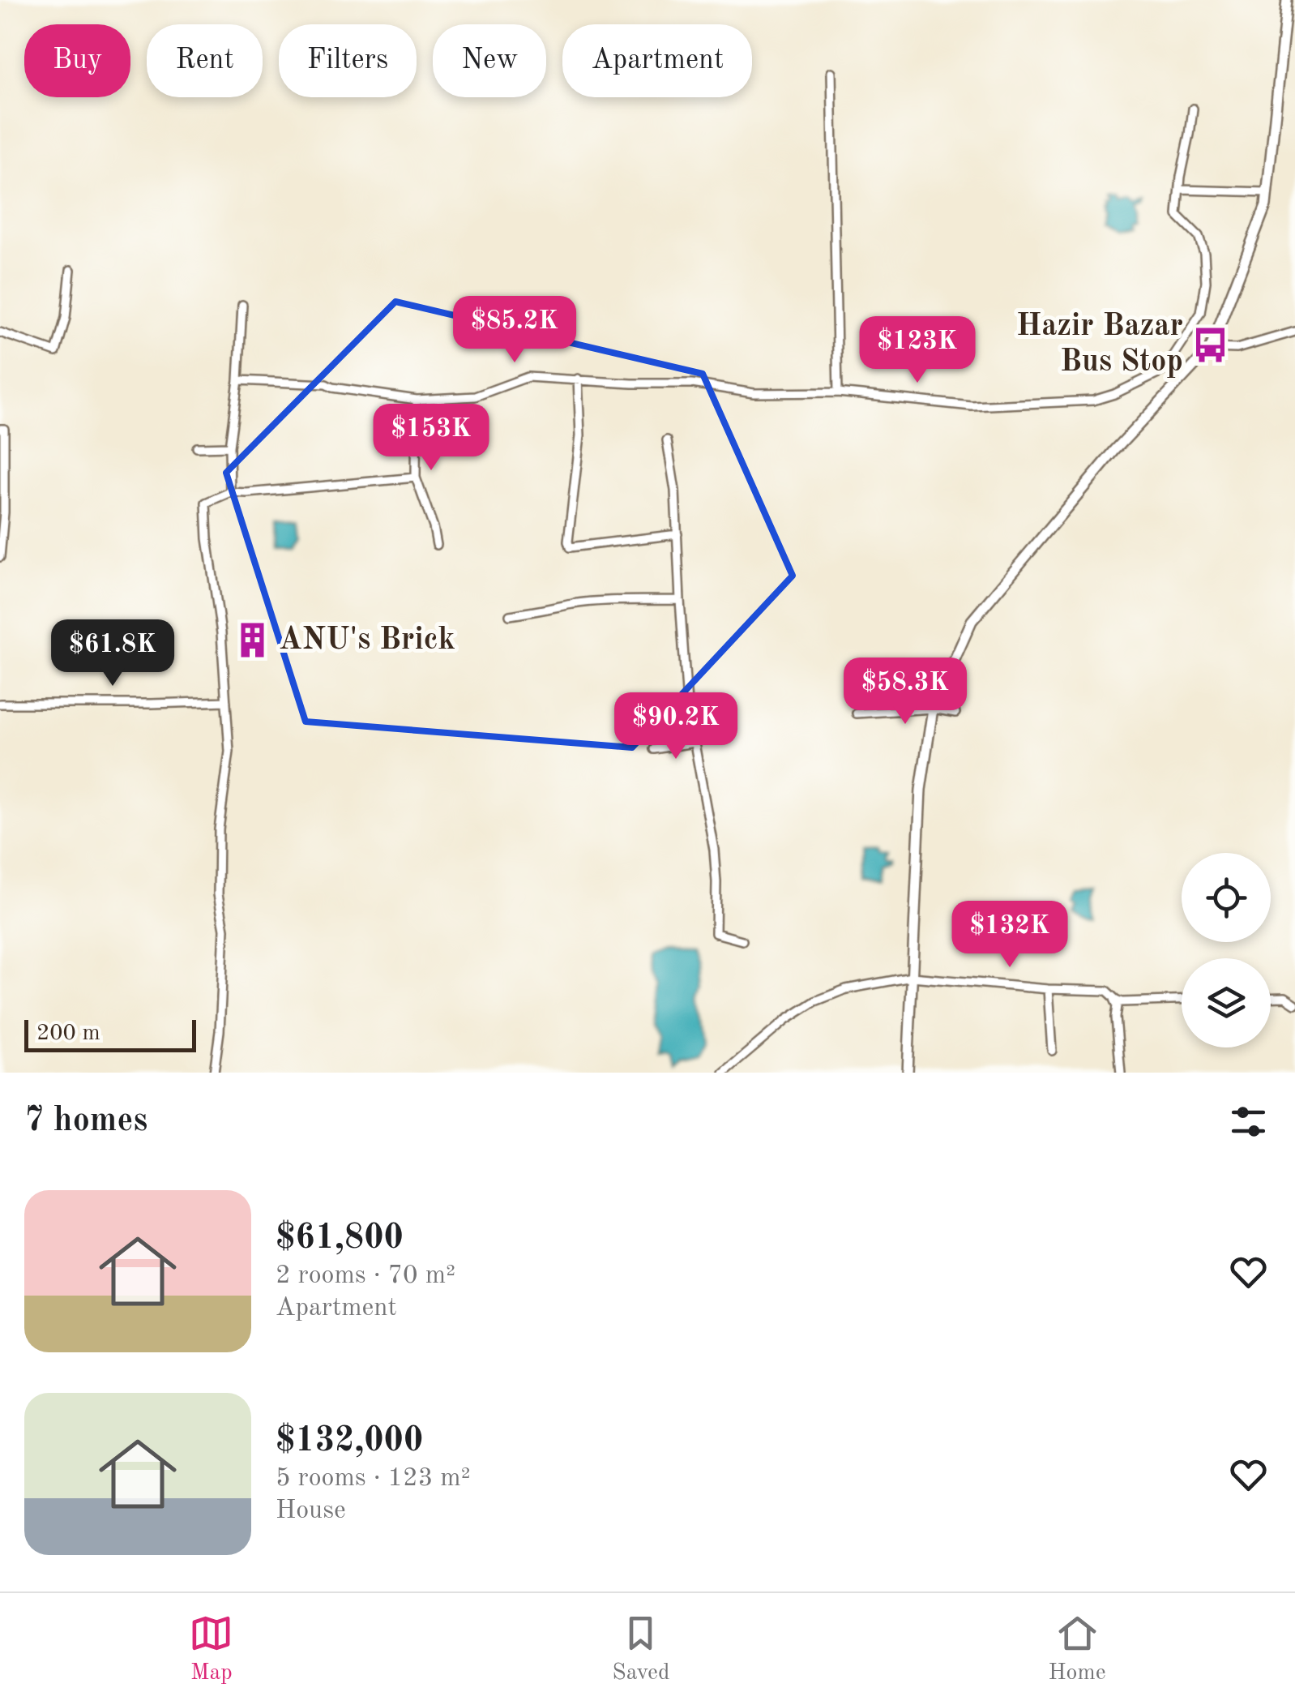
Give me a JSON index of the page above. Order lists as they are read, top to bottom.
{
  "places": {
    "bus stop": ["Hazir Bazar Bus Stop"],
    "building": ["ANU's Brick"]
  },
  "scale_bar": "200 m",
  "page": {
    "chip": [
      "Buy",
      "Rent",
      "Filters",
      "New",
      "Apartment"
    ],
    "price": [
      "$85.2K",
      "$123K",
      "$153K",
      "$61.8K",
      "$58.3K",
      "$90.2K",
      "$132K"
    ],
    "scale": "200 m",
    "heading": "7 homes",
    "list": [
      {
        "name": "$61,800",
        "note": "2 rooms · 70 m² · Apartment"
      },
      {
        "name": "$132,000",
        "note": "5 rooms · 123 m² · House"
      }
    ],
    "tabs": ["Map", "Saved", "Home"]
  }
}
